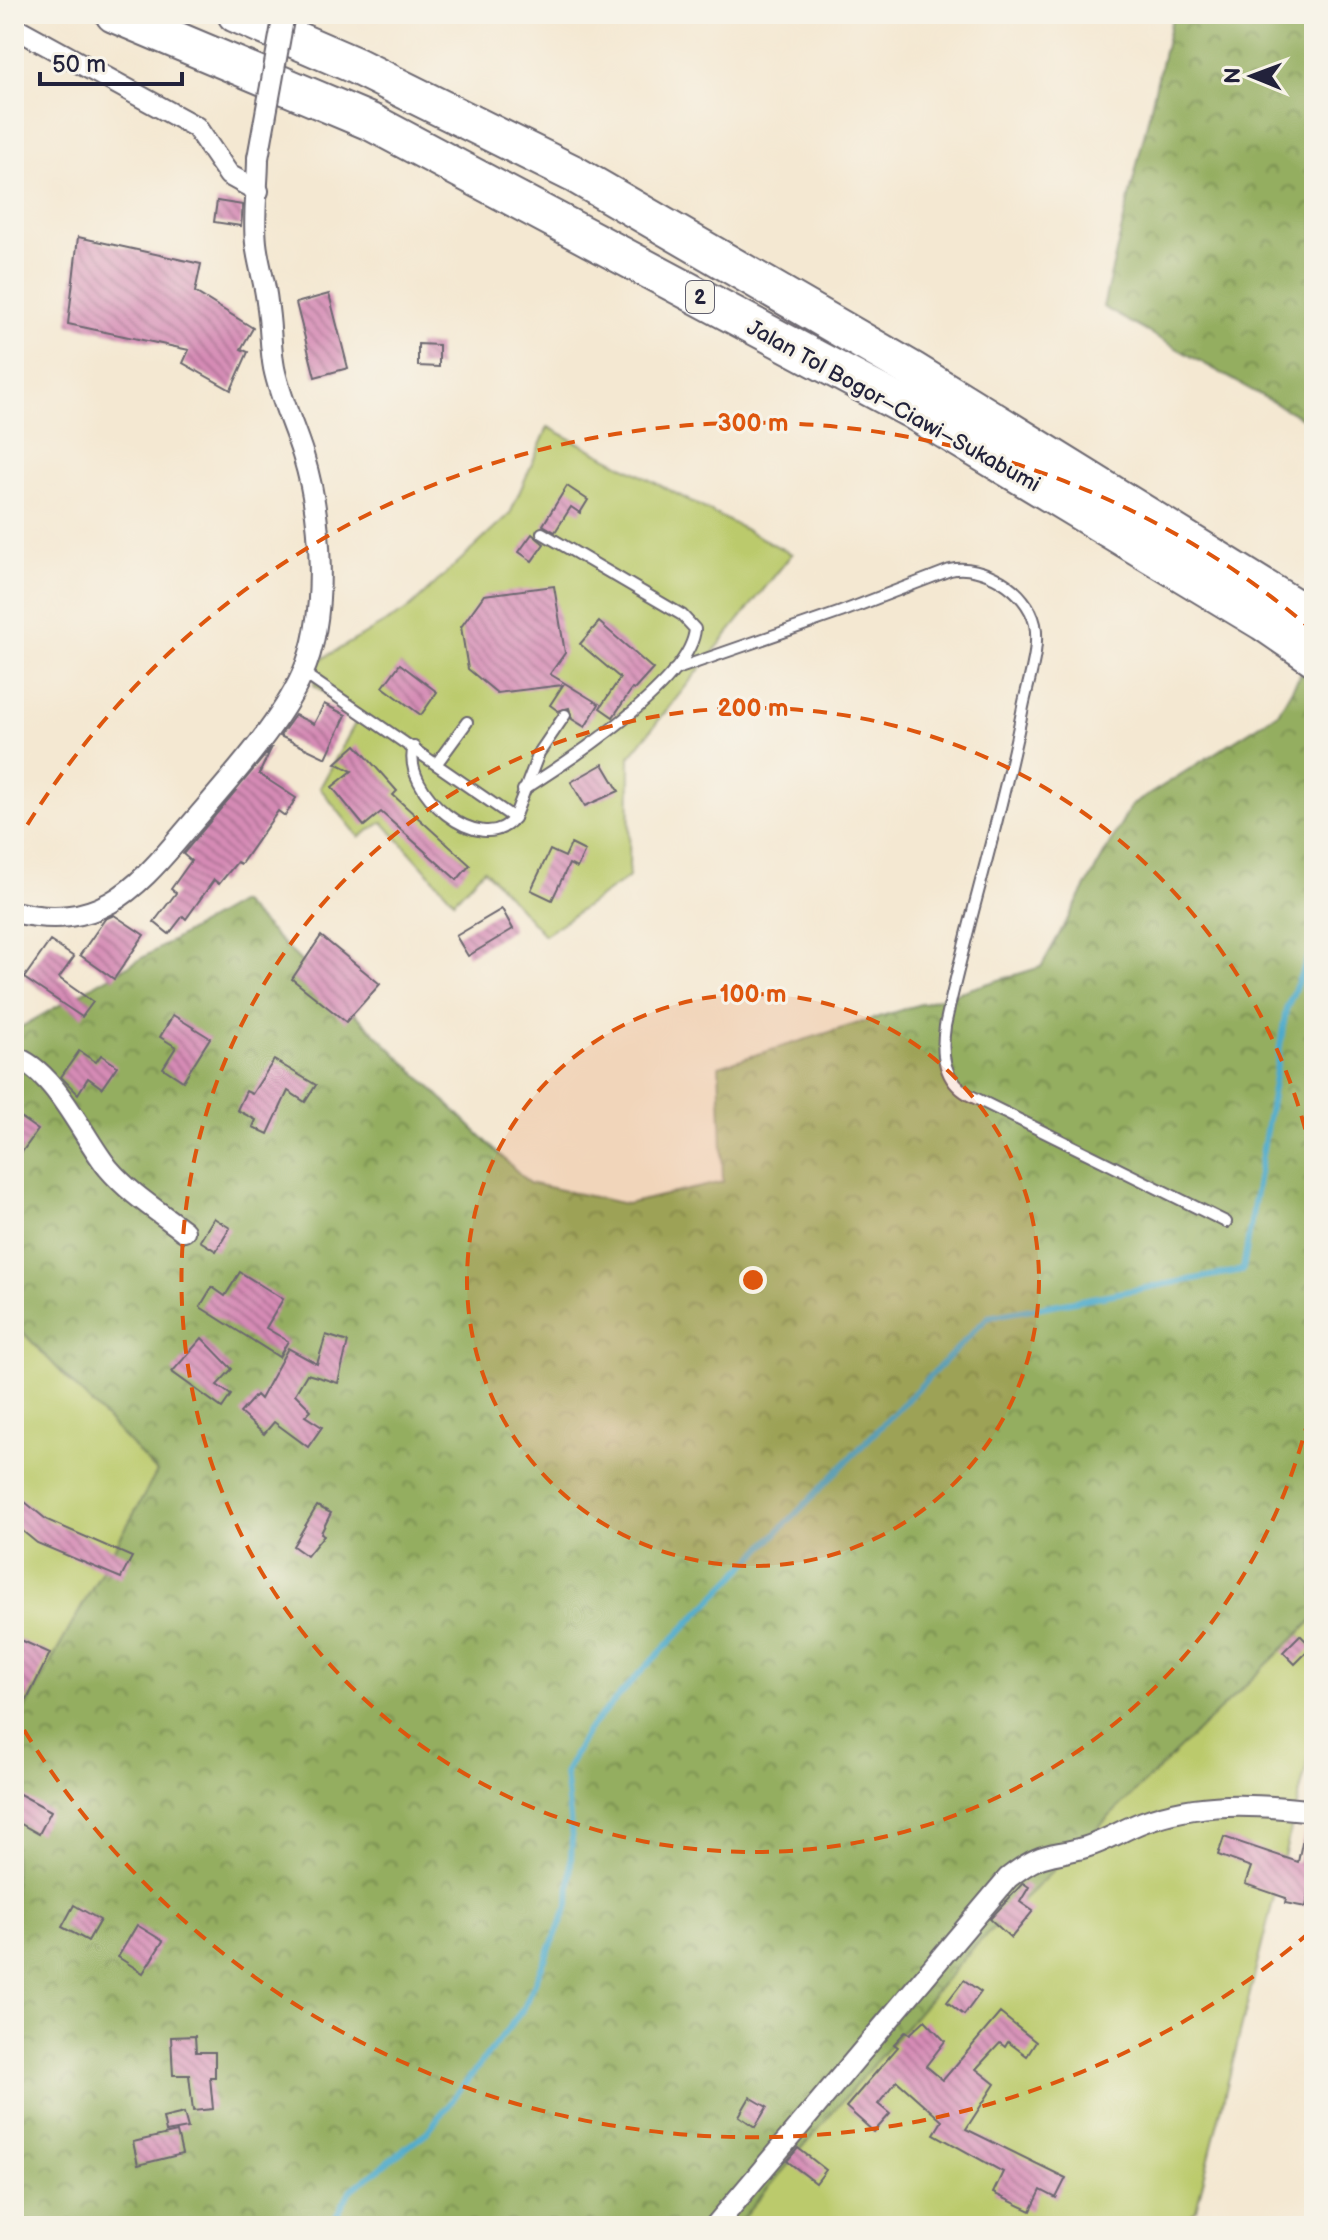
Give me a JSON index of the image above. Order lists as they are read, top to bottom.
{
  "streets": {
    "highway": ["2", "Jalan Tol Bogor–Ciawi–Sukabumi"]
  },
  "scale_bar": "50 m",
  "north": "left",
  "rings": ["300 m", "200 m", "100 m"]
}
